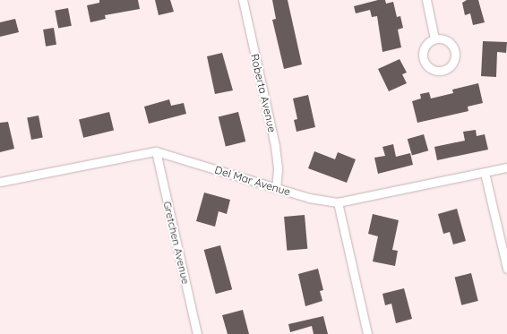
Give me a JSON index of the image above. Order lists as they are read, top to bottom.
{
  "streets": {
    "street": ["Roberta Avenue", "Del Mar Avenue", "Gretchen Avenue"]
  },
  "crossings": [
    ["Roberta Avenue", "Del Mar Avenue"],
    ["Del Mar Avenue", "Gretchen Avenue"]
  ]
}
